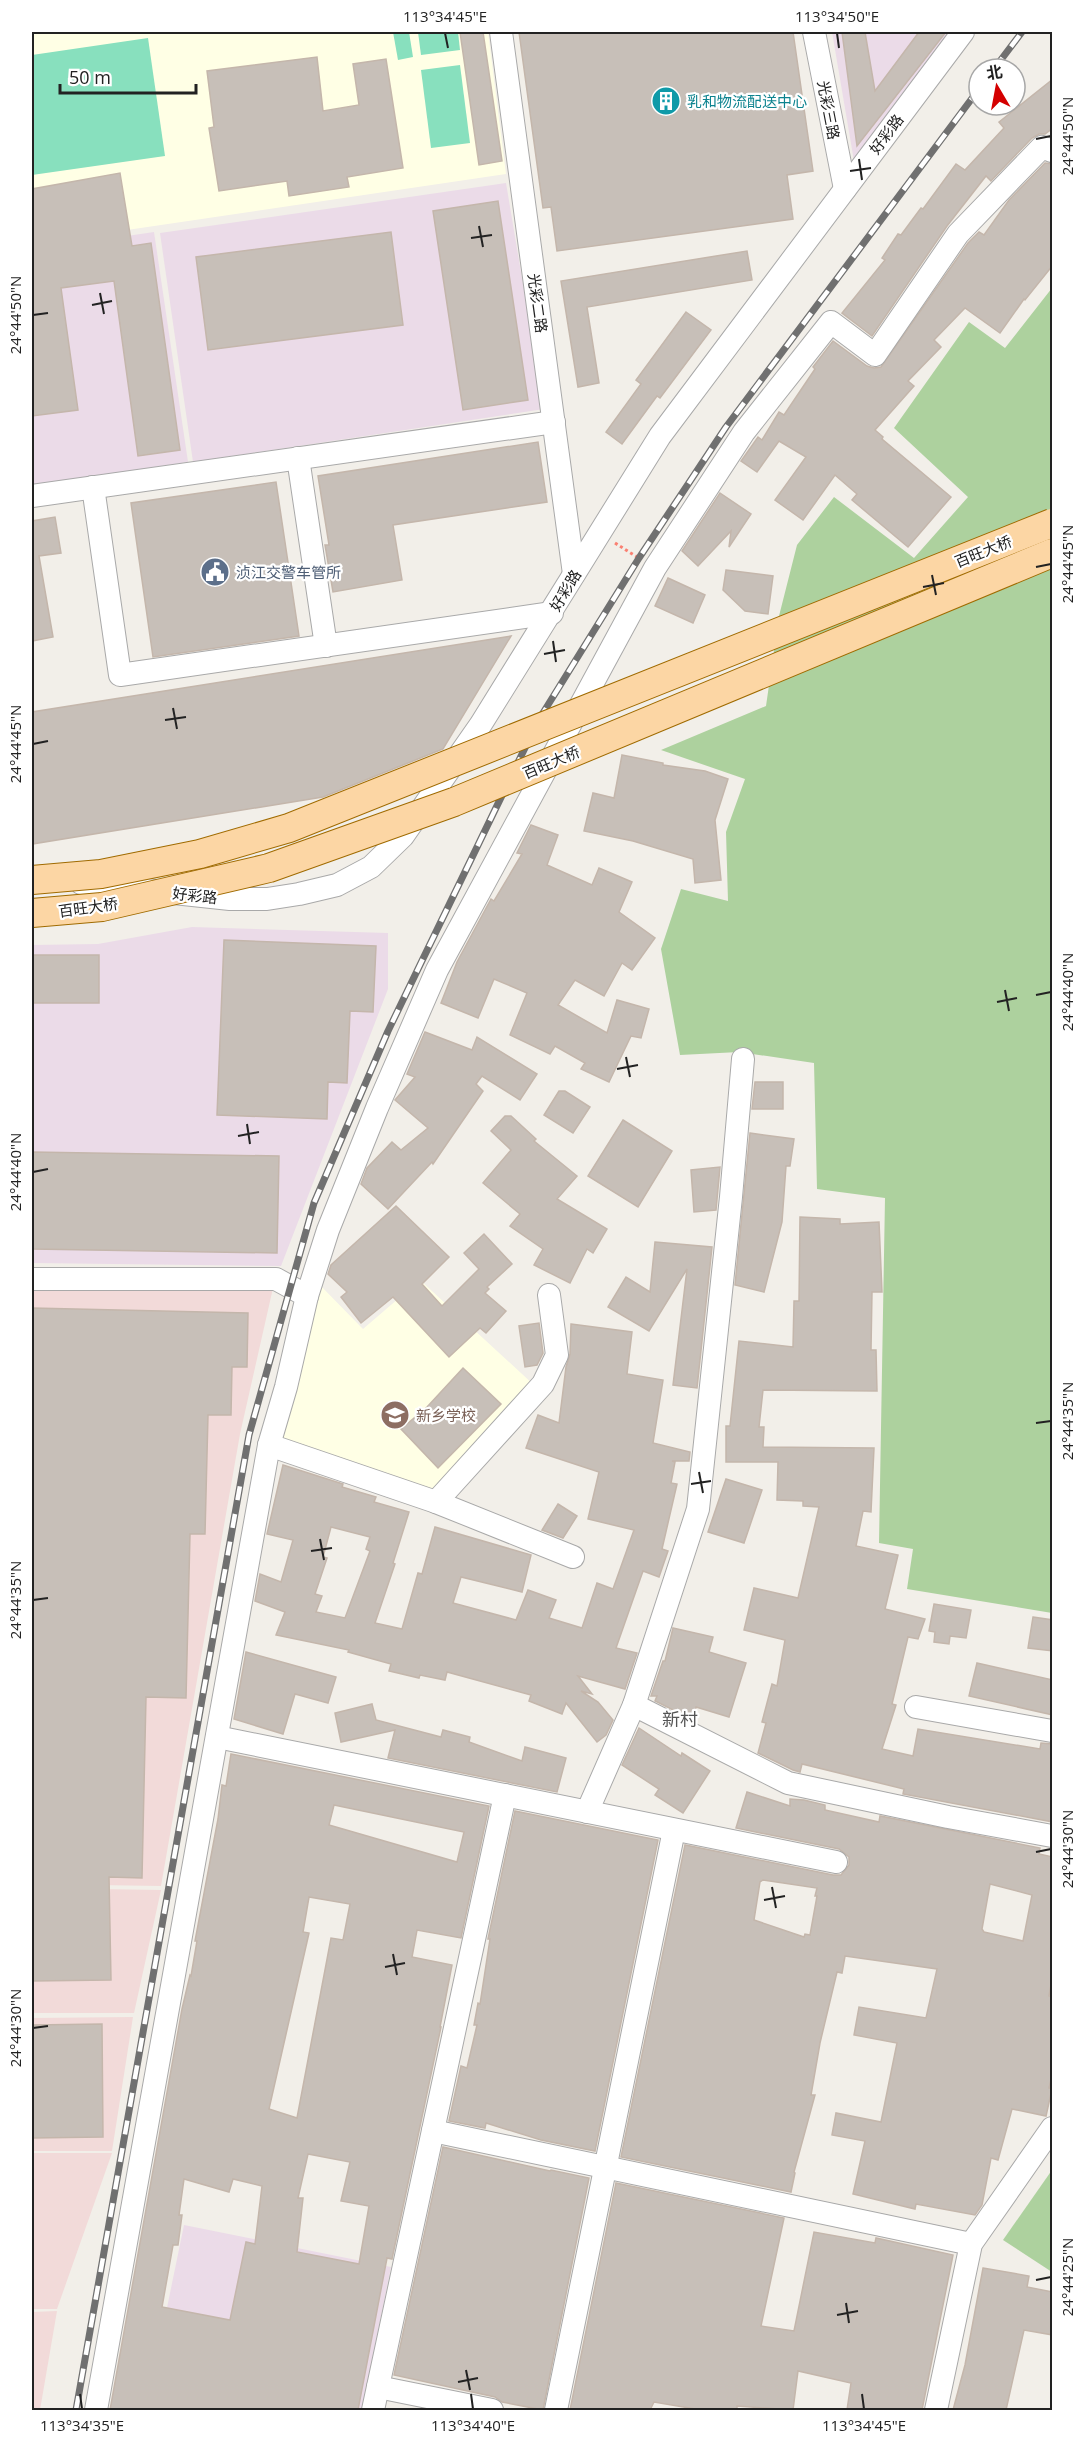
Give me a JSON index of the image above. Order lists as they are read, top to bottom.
{
  "streets": {
    "main road": ["百旺大桥"],
    "street": ["光彩三路", "好彩路", "光彩二路"]
  },
  "crossings": [
    ["光彩三路", "好彩路"],
    ["好彩路", "光彩二路"],
    ["好彩路", "百旺大桥"]
  ],
  "districts": ["新村"],
  "places": {
    "building": ["乳和物流配送中心"],
    "public building": ["浈江交警车管所"],
    "school or university": ["新乡学校"]
  },
  "scale_bar": "50 m",
  "north": "top",
  "coordinates": [
    "113°34'45\"E",
    "113°34'50\"E",
    "24°44'50\"N",
    "24°44'45\"N",
    "24°44'40\"N",
    "24°44'35\"N",
    "24°44'30\"N",
    "24°44'25\"N",
    "113°34'35\"E",
    "113°34'40\"E"
  ]
}
